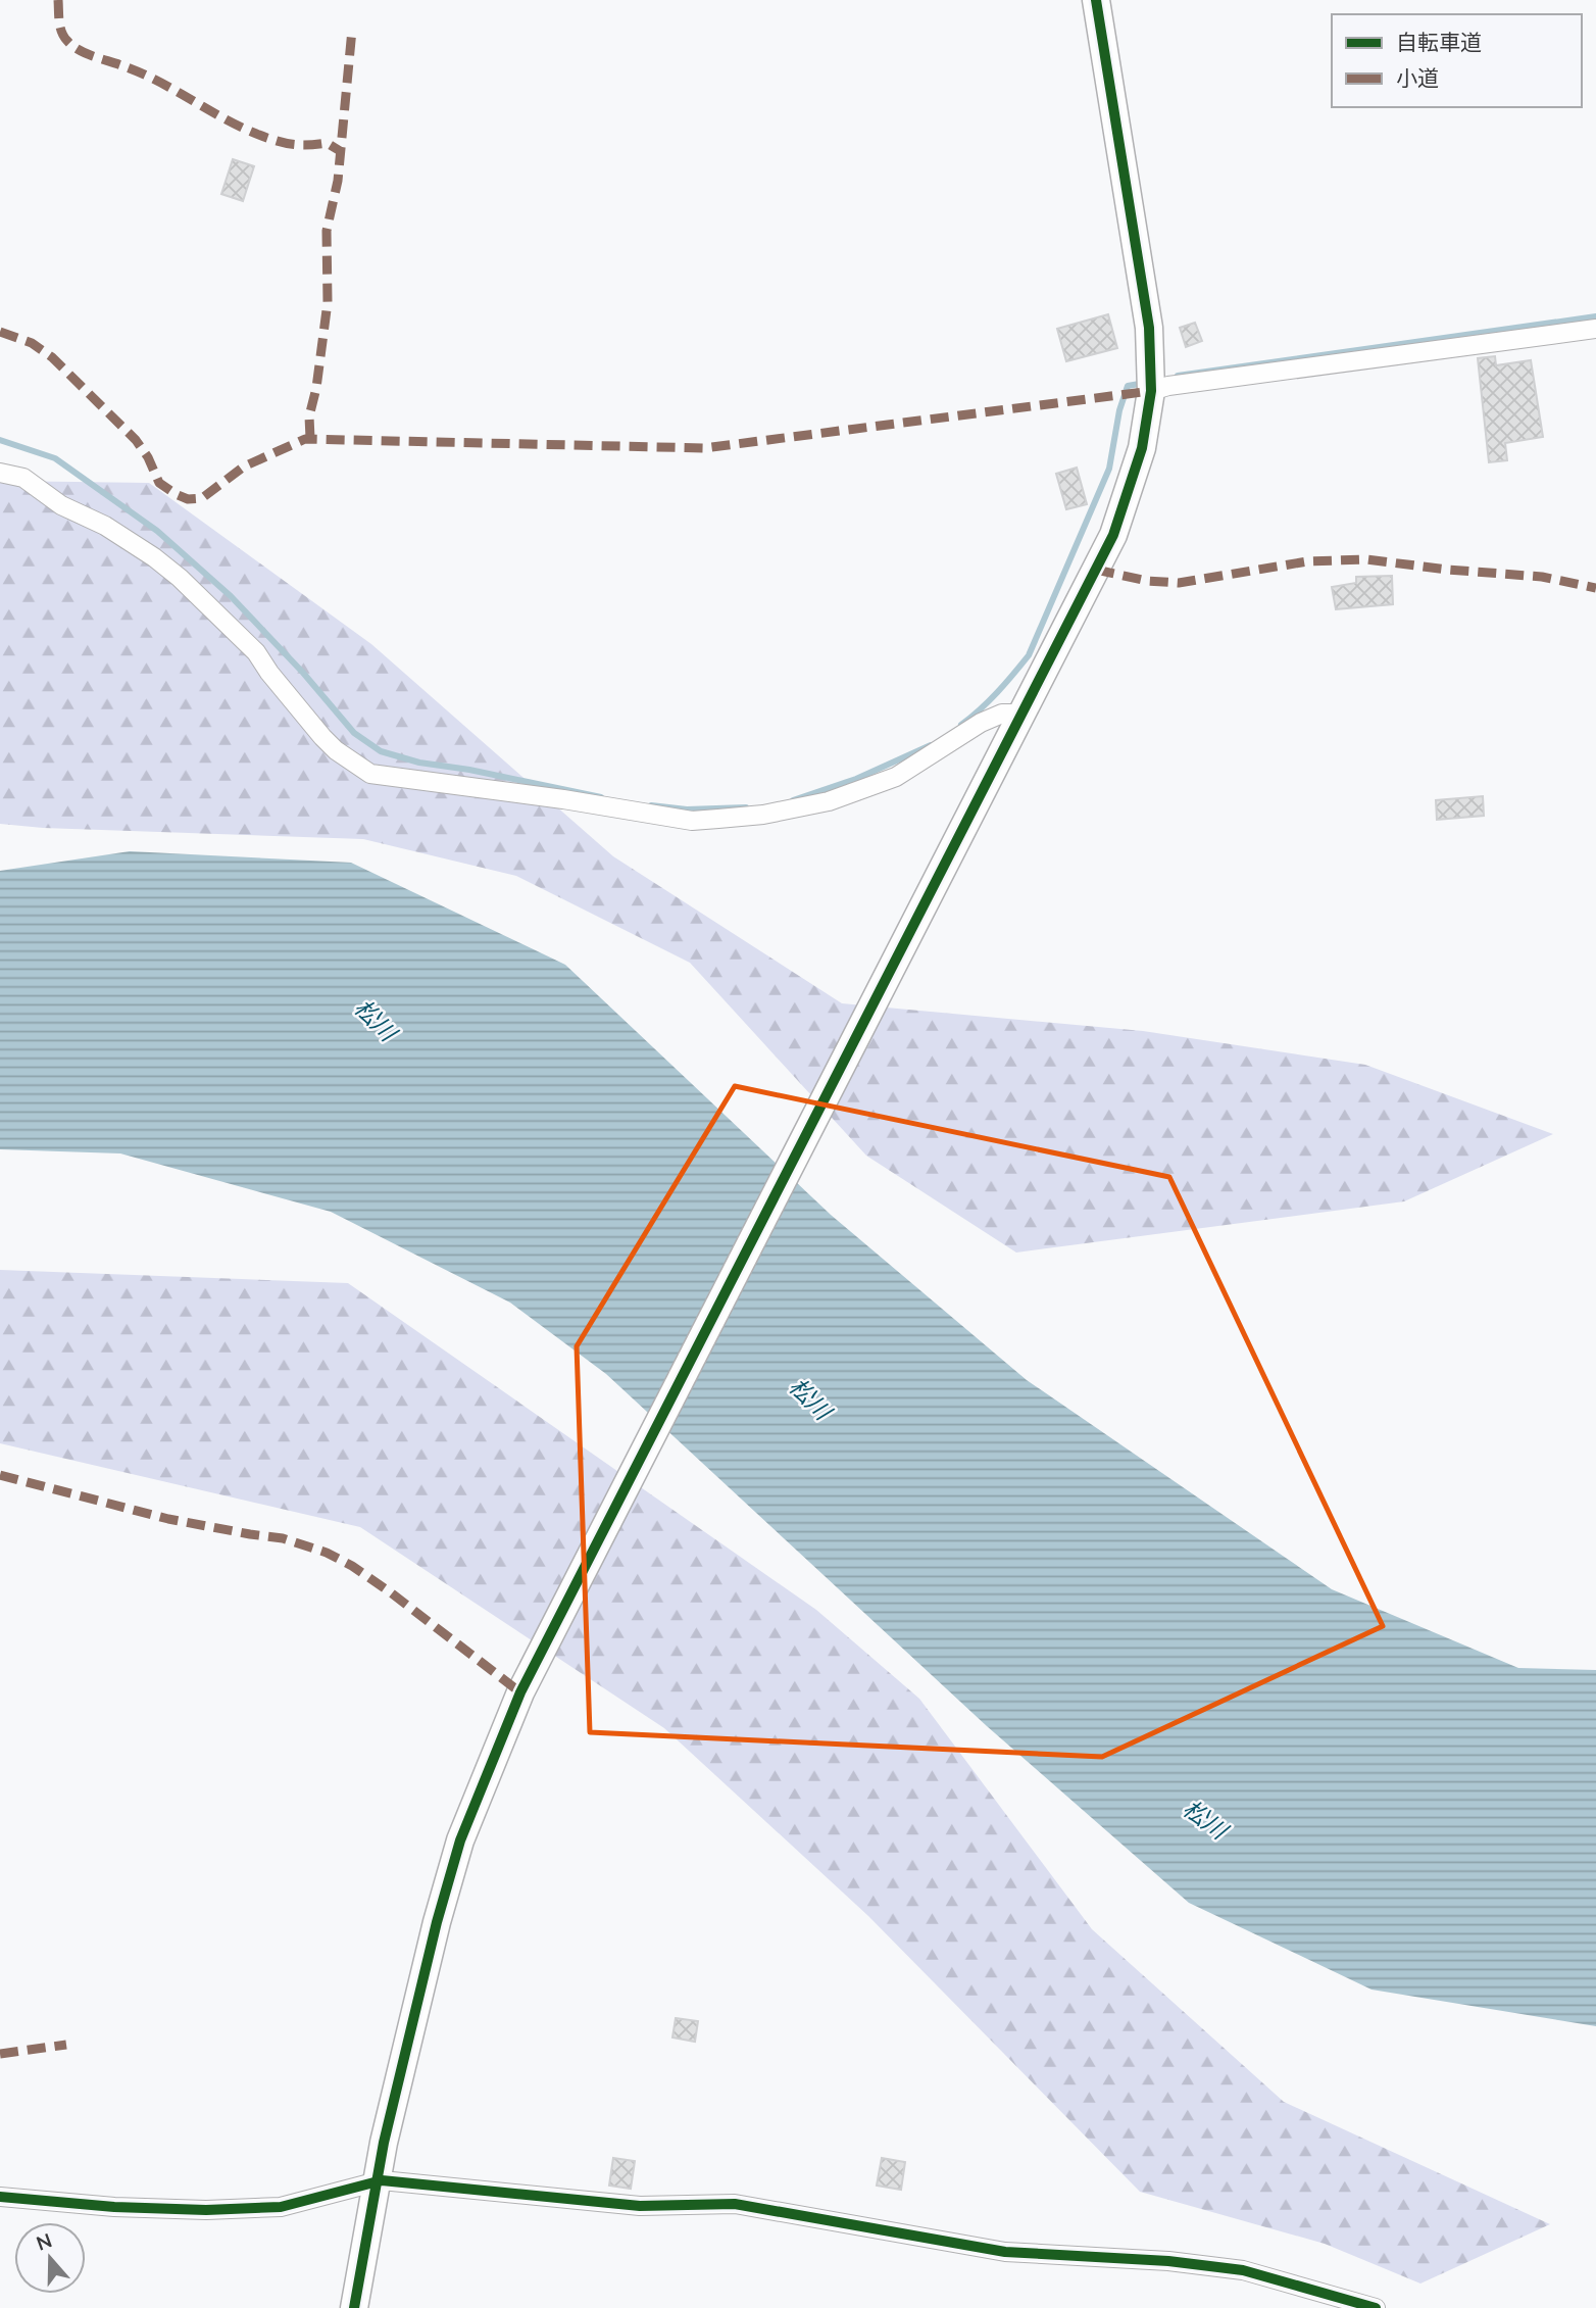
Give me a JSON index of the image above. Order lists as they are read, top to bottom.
{
  "water": ["松川"],
  "legend": ["自転車道", "小道"],
  "north": "top"
}
